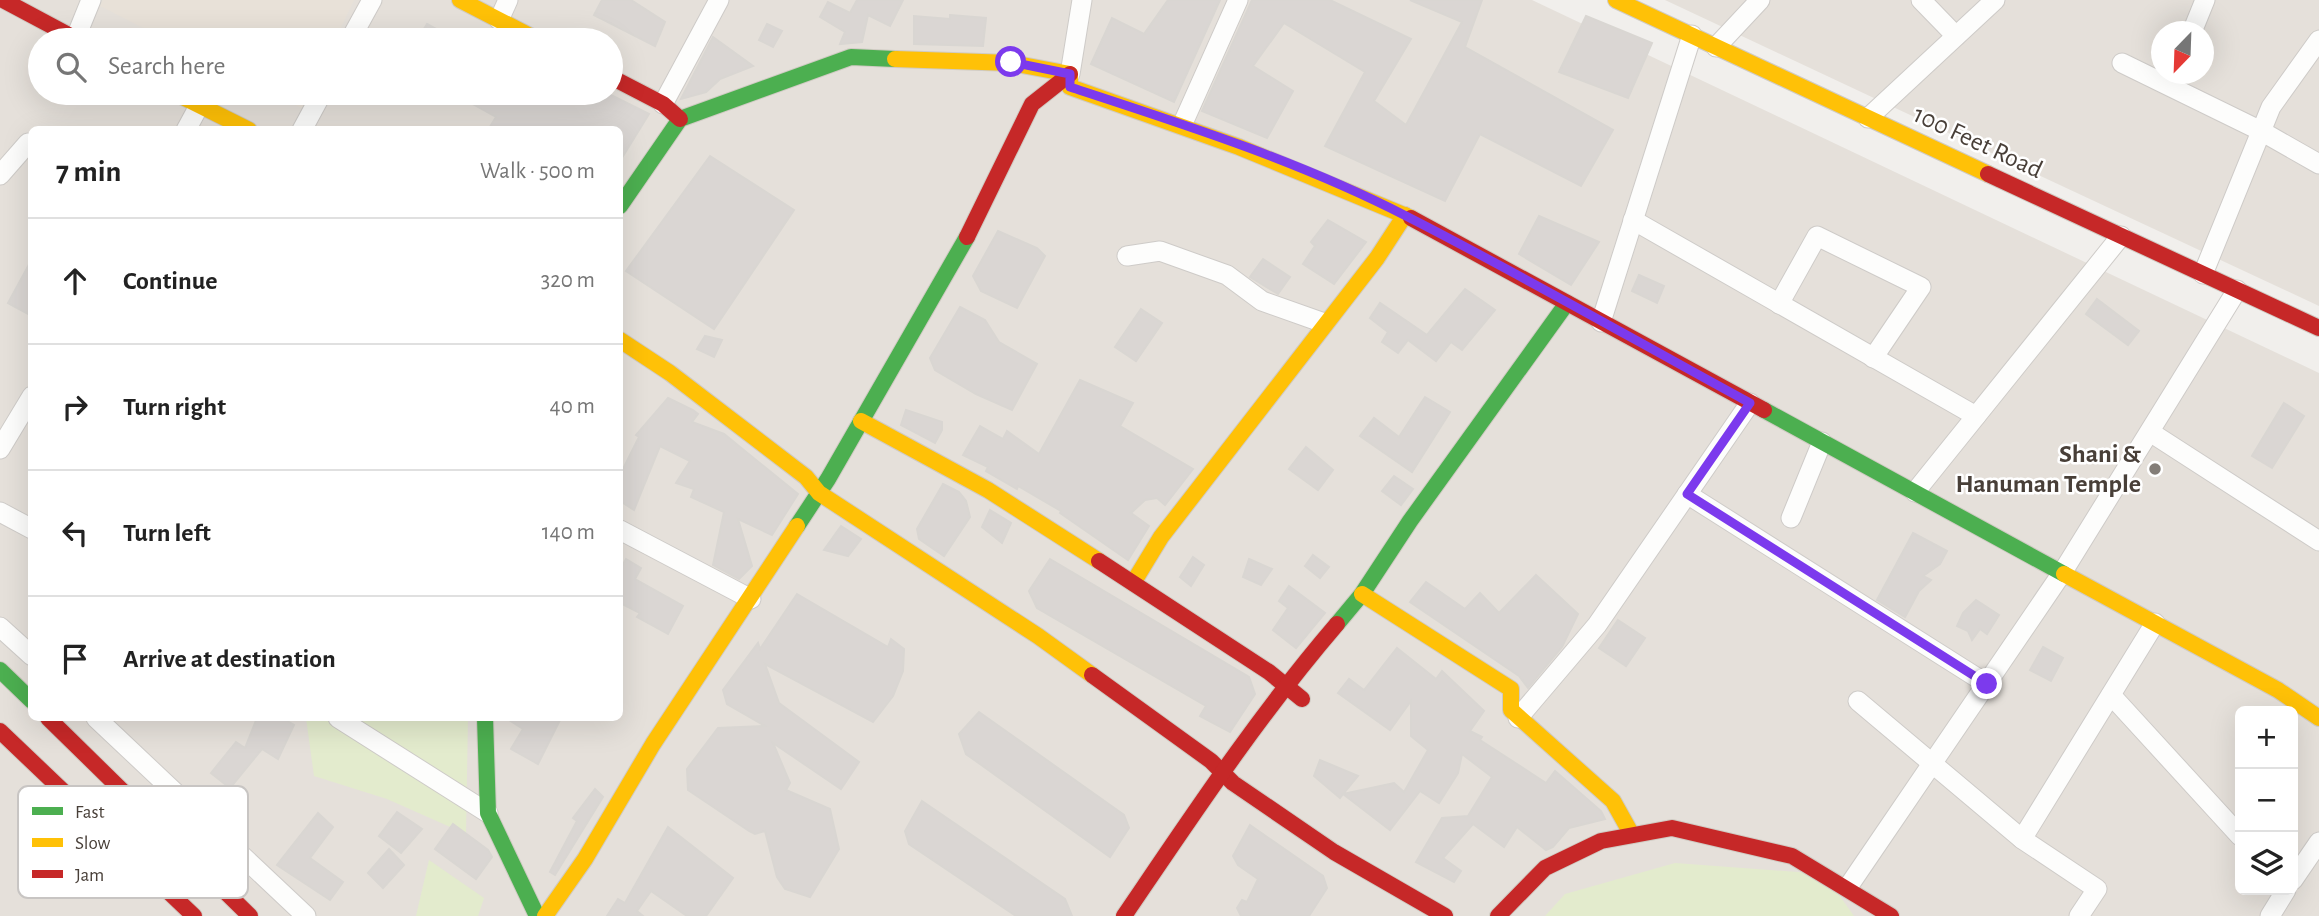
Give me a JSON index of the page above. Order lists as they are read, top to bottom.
{
  "streets": {
    "main road": ["100 Feet Road"]
  },
  "places": ["Shani & Hanuman Temple"],
  "legend": ["Fast", "Slow", "Jam"],
  "north": "bottom left",
  "page": {
    "search": "Search here",
    "heading": ["7 min", "Walk · 500 m"],
    "list": [
      ["Continue", "320 m"],
      ["Turn right", "40 m"],
      ["Turn left", "140 m"],
      "Arrive at destination"
    ],
    "map_buttons": ["+", "−"]
  }
}
